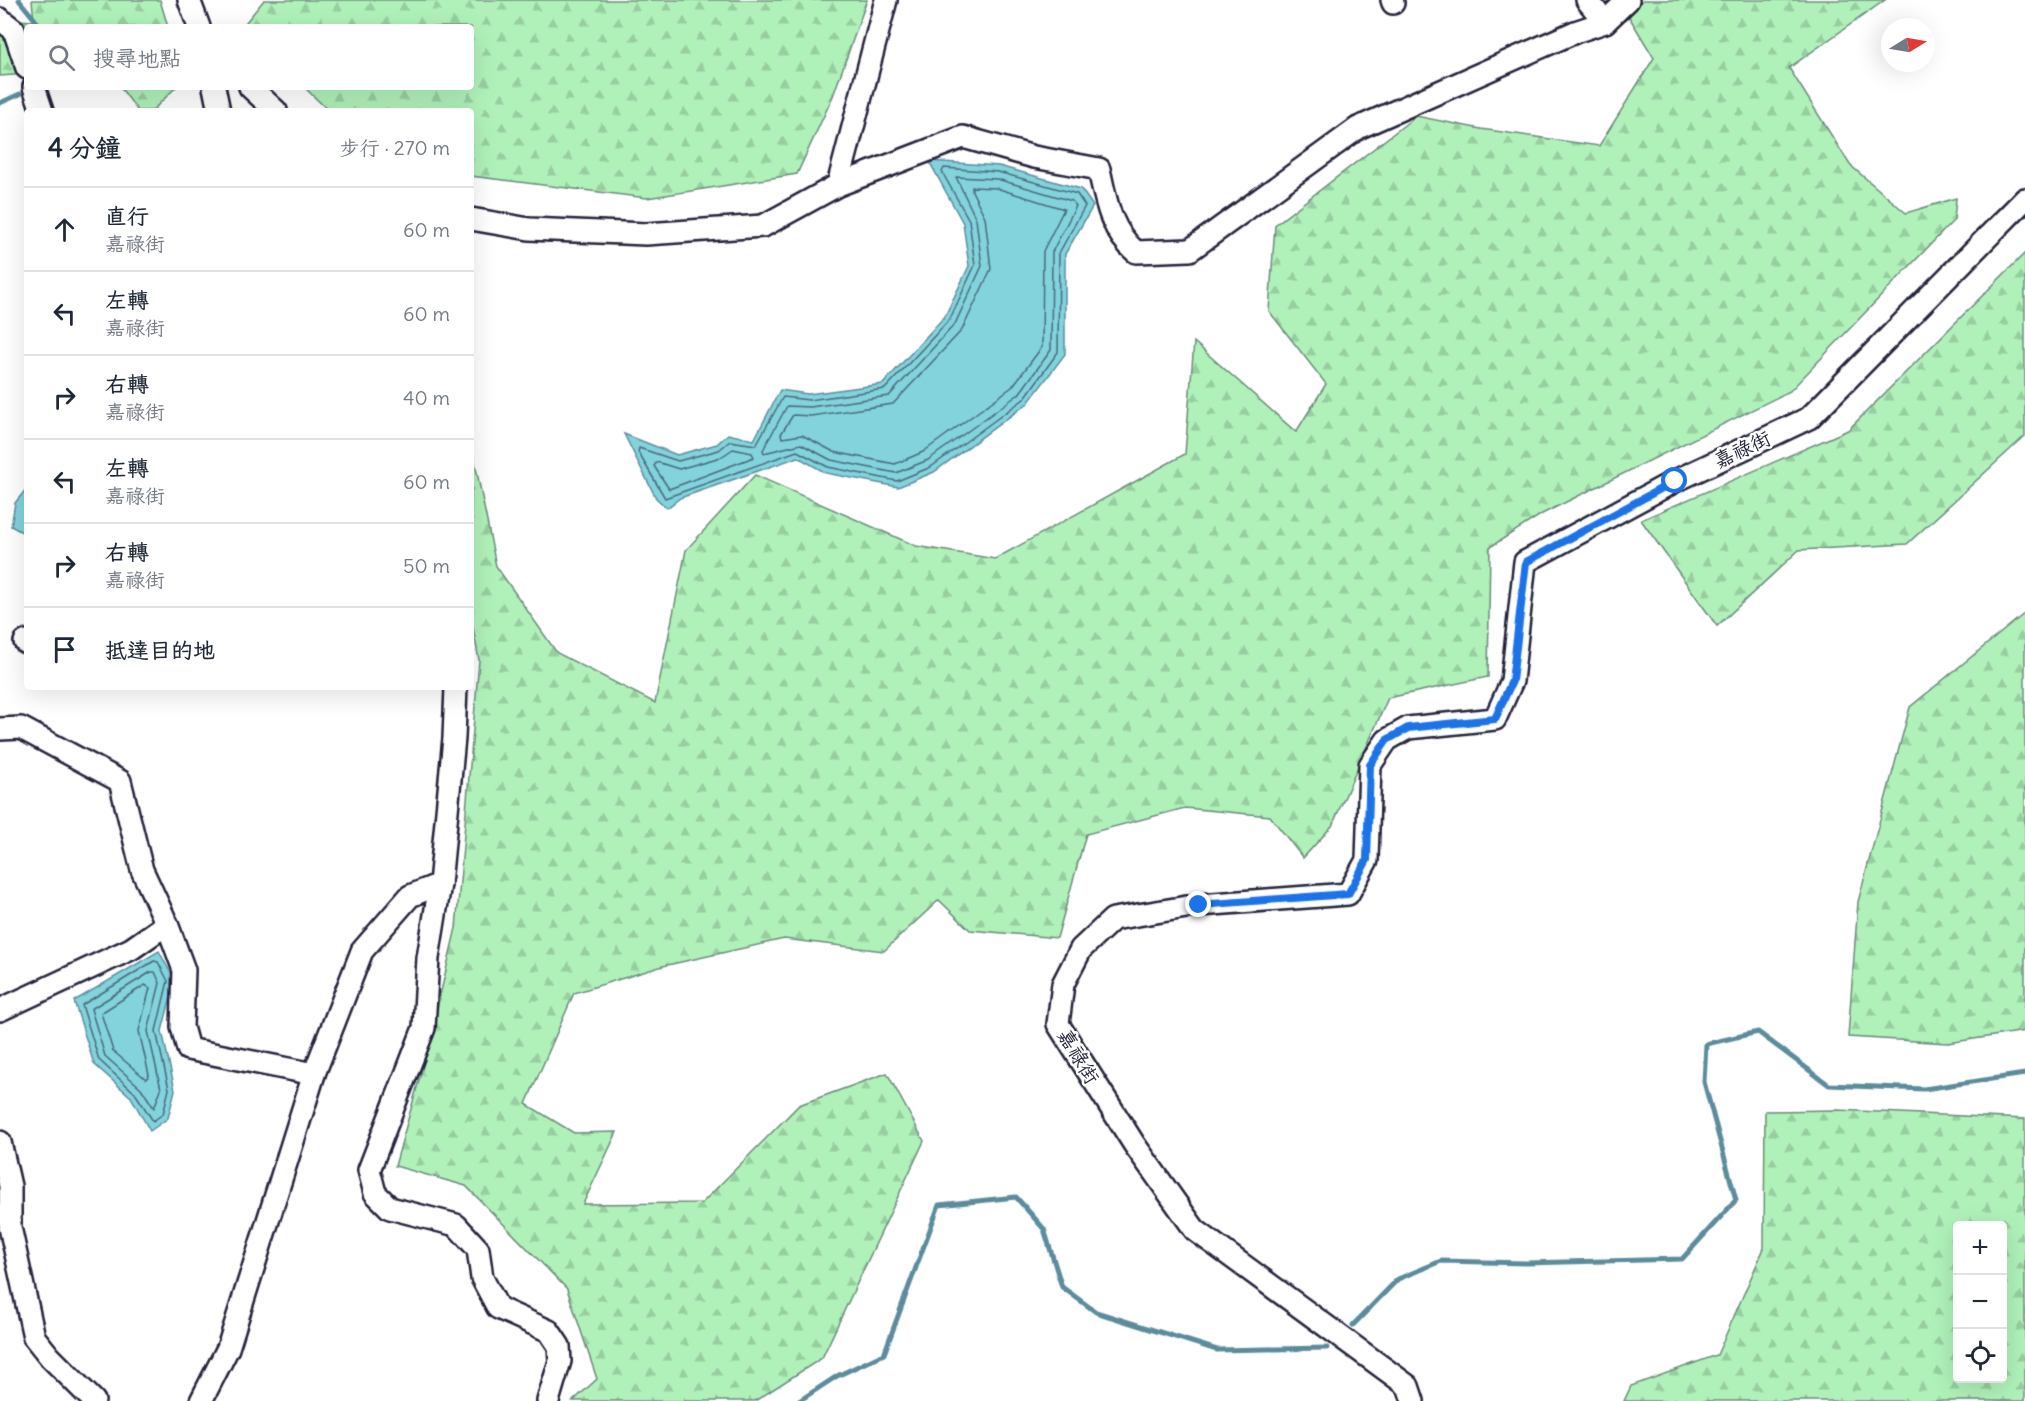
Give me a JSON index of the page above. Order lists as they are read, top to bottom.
{
  "streets": {
    "street": ["嘉祿街"]
  },
  "north": "right",
  "page": {
    "search": "搜尋地點",
    "heading": ["4 分鐘", "步行 · 270 m"],
    "list": [
      ["直行", "嘉祿街", "60 m"],
      ["左轉", "嘉祿街", "60 m"],
      ["右轉", "嘉祿街", "40 m"],
      ["左轉", "嘉祿街", "60 m"],
      ["右轉", "嘉祿街", "50 m"],
      "抵達目的地"
    ],
    "map_buttons": ["+", "−"]
  }
}
